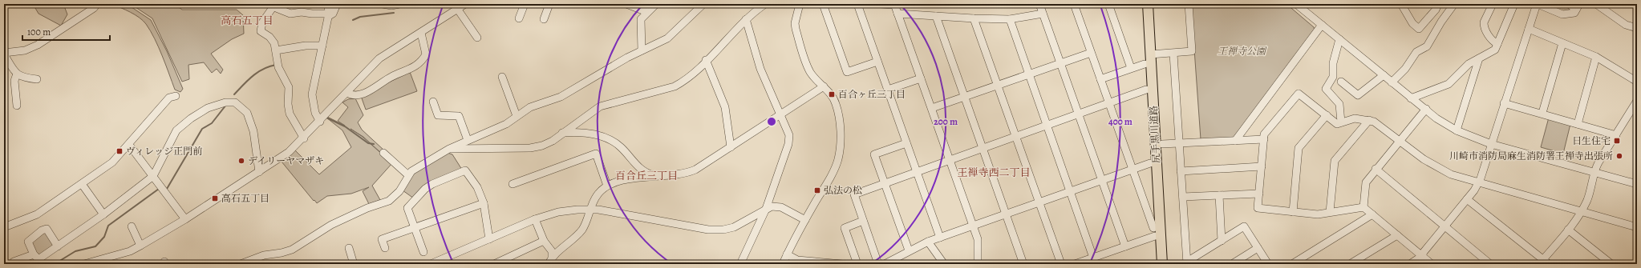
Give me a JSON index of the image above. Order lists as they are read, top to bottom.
{
  "streets": {
    "main road": ["尻手黒川道路"]
  },
  "districts": ["高石五丁目", "王禅寺西二丁目", "百合丘三丁目"],
  "parks": ["王禅寺公園"],
  "places": {
    "transit": [
      "百合ヶ丘三丁目",
      "日生住宅",
      "ヴィレッジ正門前",
      "弘法の松",
      "高石五丁目"
    ],
    "other": ["川崎市消防局麻生消防署王禅寺出張所", "デイリーヤマザキ"]
  },
  "scale_bar": "100 m",
  "rings": ["200 m", "400 m"]
}
